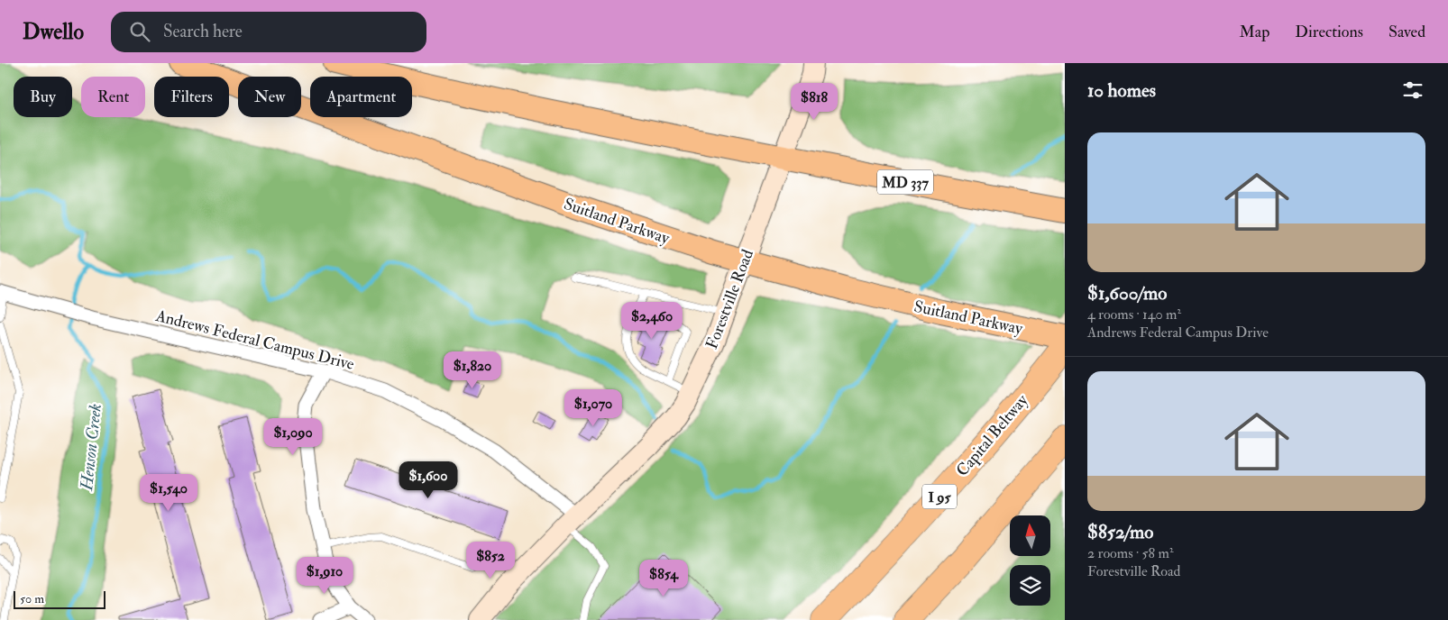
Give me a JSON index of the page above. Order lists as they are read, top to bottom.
{
  "streets": {
    "highway": [
      "MD 337",
      "Suitland Parkway",
      "Capital Beltway",
      "I 95"
    ],
    "main road": ["Forestville Road"],
    "street": ["Andrews Federal Campus Drive"]
  },
  "crossings": [
    ["MD 337", "Forestville Road"],
    ["Suitland Parkway", "Forestville Road"],
    ["Forestville Road", "Andrews Federal Campus Drive"]
  ],
  "water": ["Henson Creek"],
  "scale_bar": "50 m",
  "north": "top",
  "page": {
    "header": "Dwello",
    "search": "Search here",
    "nav": ["Map", "Directions", "Saved"],
    "heading": "10 homes",
    "chip": [
      "Buy",
      "Rent",
      "Filters",
      "New",
      "Apartment"
    ],
    "price": [
      "$818",
      "$2,460",
      "$1,820",
      "$1,070",
      "$1,090",
      "$1,600",
      "$1,540",
      "$852",
      "$1,910",
      "$854"
    ],
    "list": [
      {
        "name": "$1,600/mo",
        "note": "4 rooms · 140 m² · Andrews Federal Campus Drive"
      },
      {
        "name": "$852/mo",
        "note": "2 rooms · 58 m² · Forestville Road"
      }
    ],
    "scale": "50 m"
  }
}
